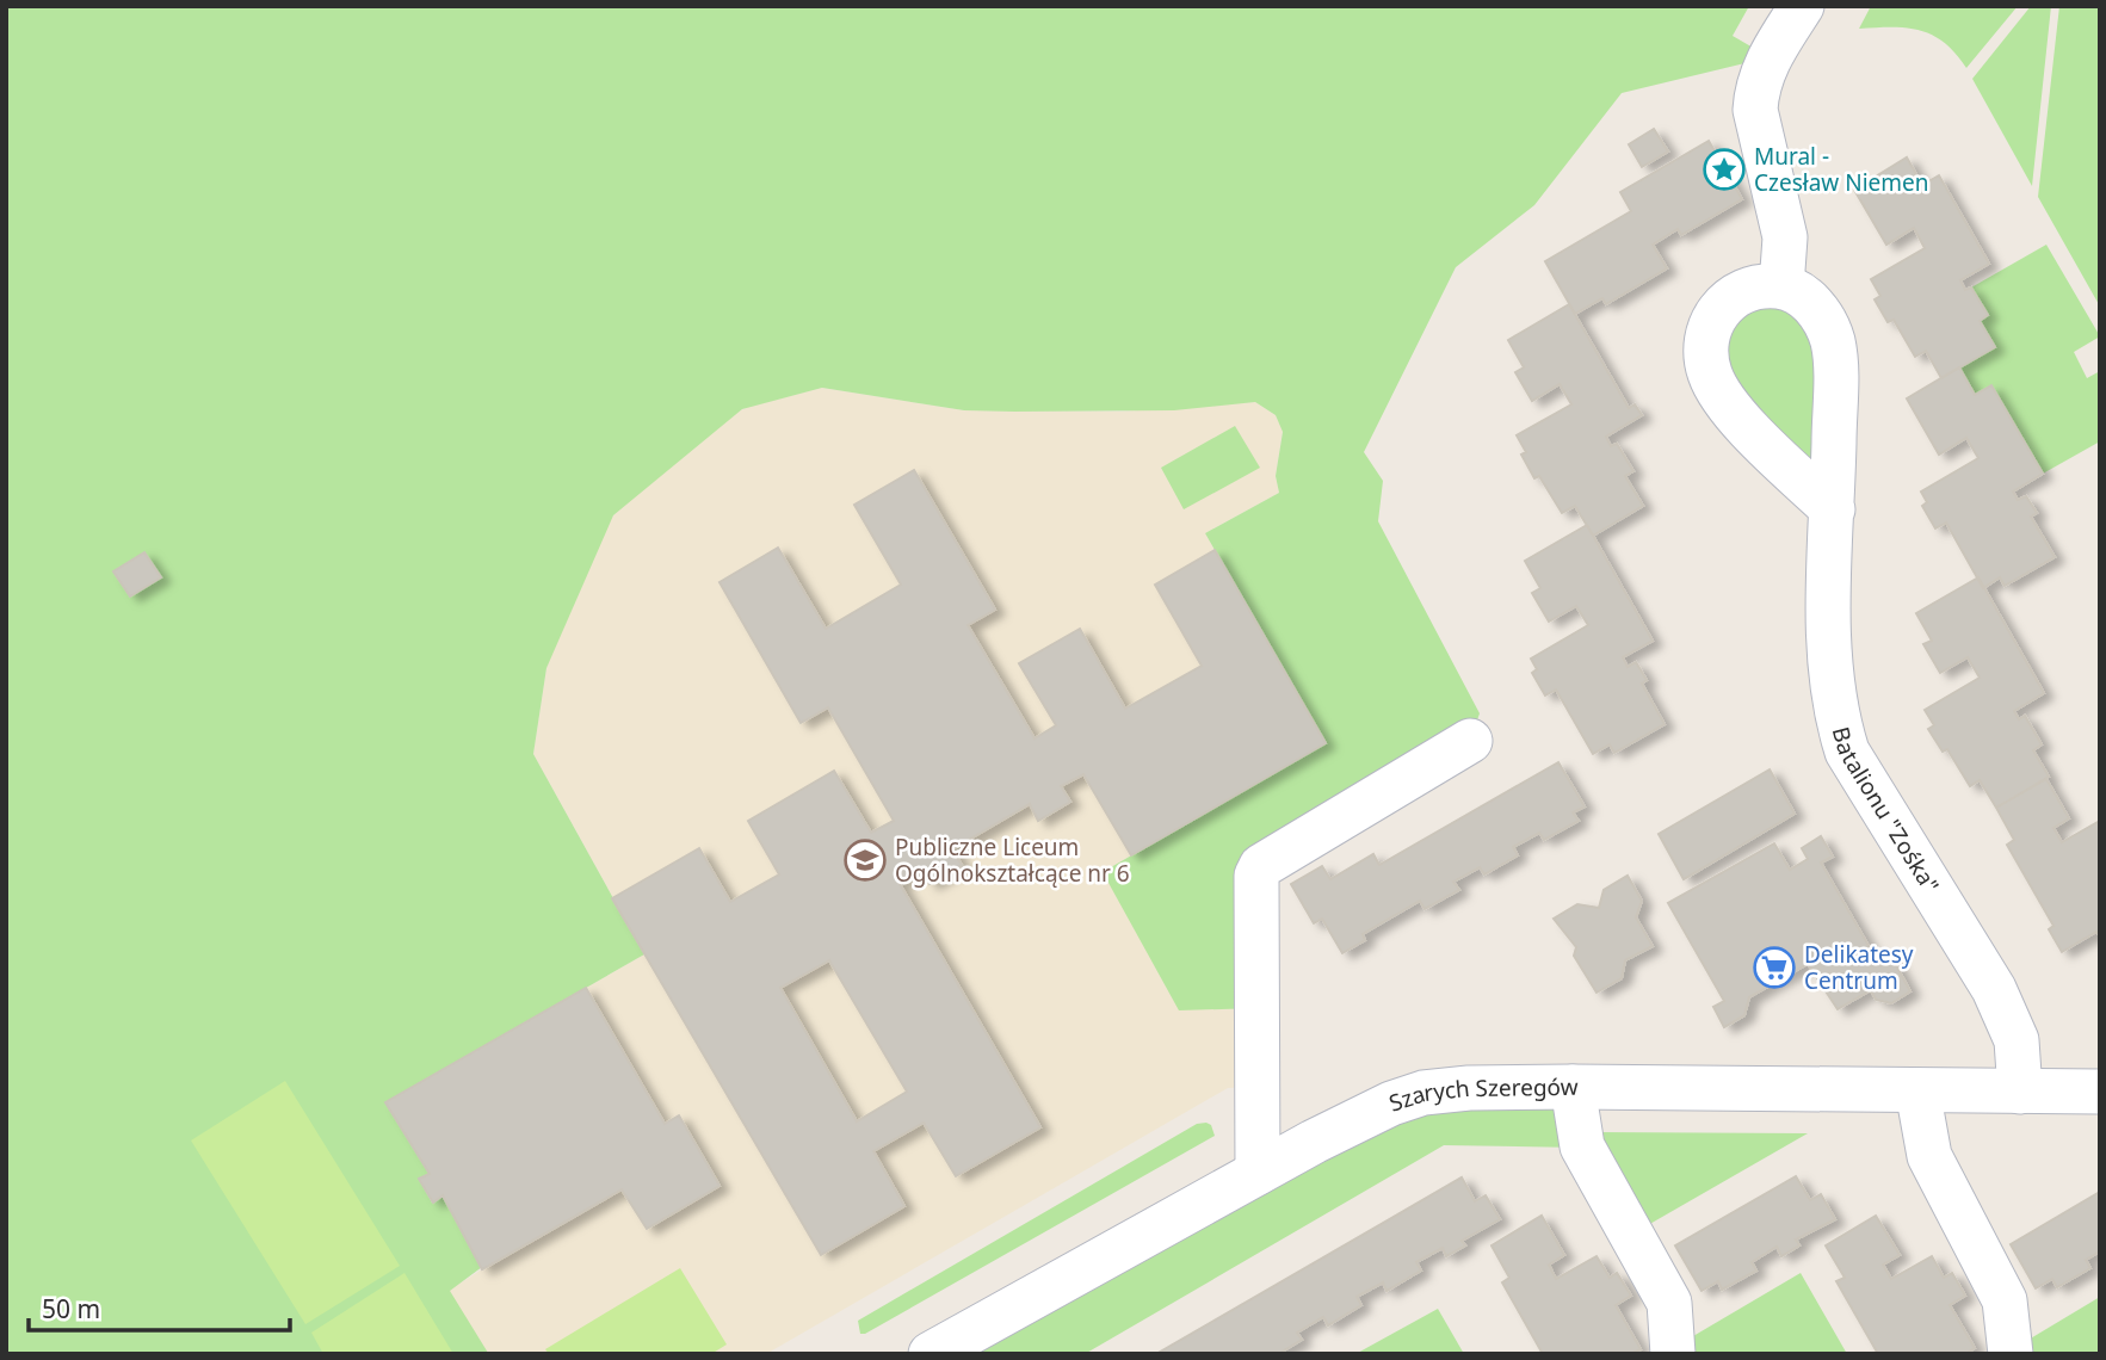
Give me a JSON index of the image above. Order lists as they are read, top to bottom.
{
  "streets": {
    "street": ["Batalionu \"Zośka\"", "Szarych Szeregów"]
  },
  "crossings": [
    ["Batalionu \"Zośka\"", "Szarych Szeregów"]
  ],
  "places": {
    "place": ["Mural - Czesław Niemen"],
    "school or university": ["Publiczne Liceum Ogólnokształcące nr 6"],
    "supermarket": ["Delikatesy Centrum"]
  },
  "scale_bar": "50 m"
}
